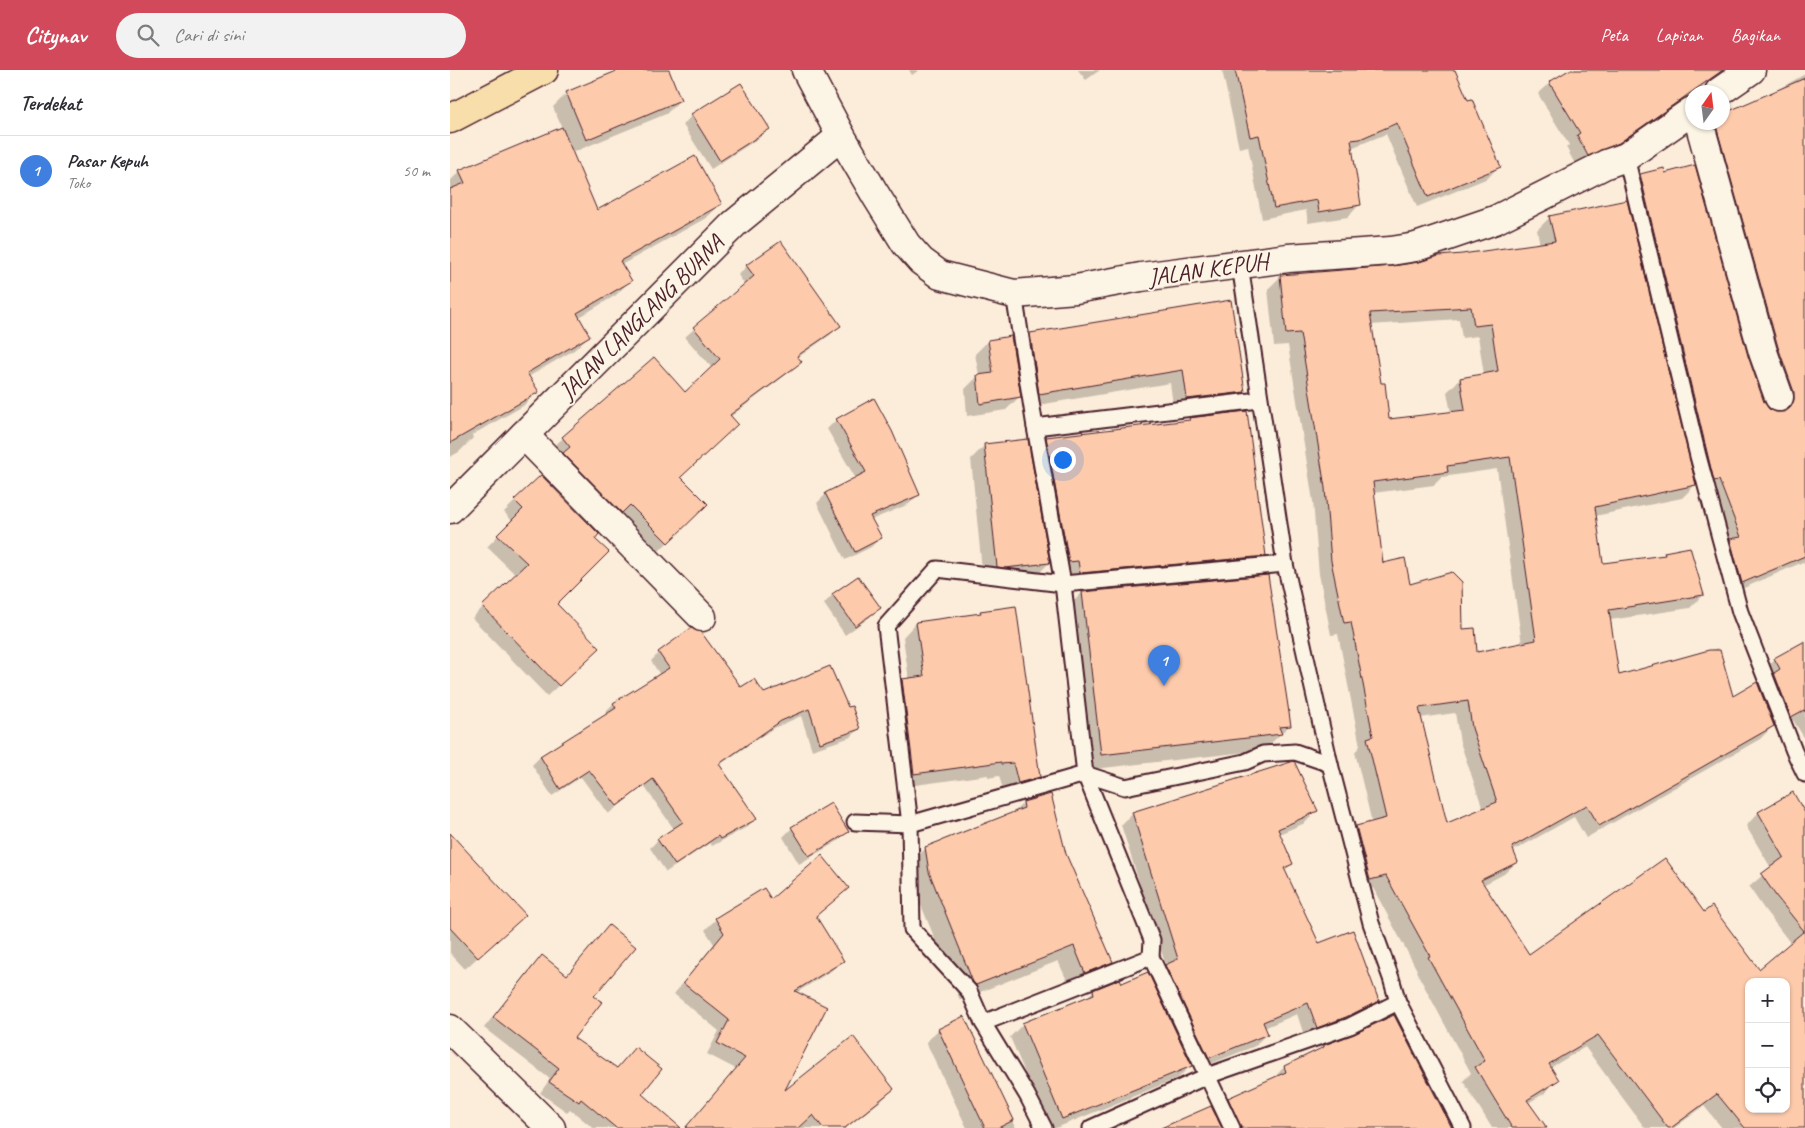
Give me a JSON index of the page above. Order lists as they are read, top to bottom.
{
  "streets": {
    "street": ["JALAN KEPUH", "JALAN LANGLANG BUANA"]
  },
  "crossings": [
    ["JALAN KEPUH", "JALAN LANGLANG BUANA"]
  ],
  "north": "top",
  "page": {
    "header": "Citynav",
    "search": "Cari di sini",
    "nav": ["Peta", "Lapisan", "Bagikan"],
    "heading": "Terdekat",
    "list": [
      {
        "mark": "1",
        "name": "Pasar Kepuh",
        "note": "Toko",
        "value": "50 m"
      }
    ],
    "pins": "1",
    "map_buttons": ["+", "−"]
  }
}
